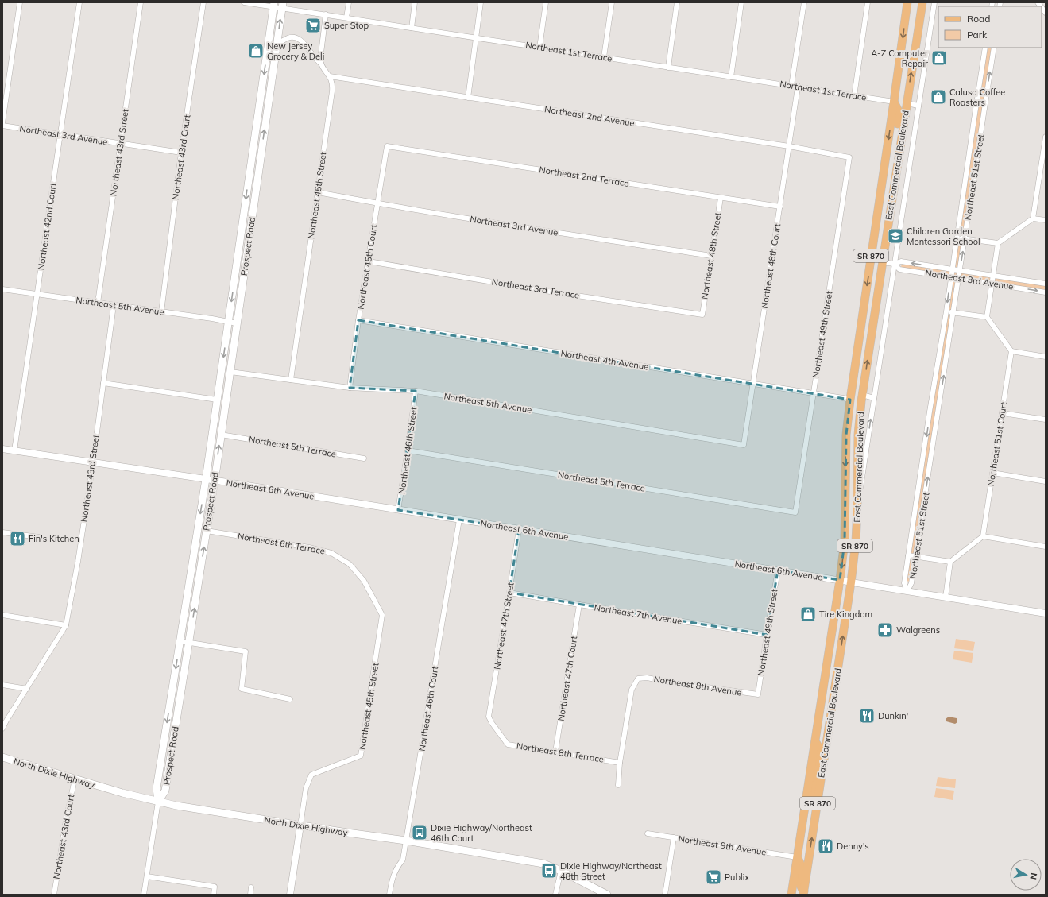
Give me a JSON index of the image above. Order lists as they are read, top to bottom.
{
  "streets": {
    "main road": [
      "East Commercial Boulevard",
      "Prospect Road",
      "SR 870",
      "North Dixie Highway"
    ],
    "street": [
      "Northeast 1st Terrace",
      "Northeast 2nd Avenue",
      "Northeast 3rd Avenue",
      "Northeast 43rd Street",
      "Northeast 43rd Court",
      "Northeast 2nd Terrace",
      "Northeast 51st Street",
      "Northeast 45th Street",
      "Northeast 42nd Court",
      "Northeast 48th Street",
      "Northeast 48th Court",
      "Northeast 45th Court",
      "Northeast 3rd Terrace",
      "Northeast 5th Avenue",
      "Northeast 49th Street",
      "Northeast 4th Avenue",
      "Northeast 51st Court",
      "Northeast 5th Terrace",
      "Northeast 46th Street",
      "Northeast 6th Avenue",
      "Northeast 6th Terrace",
      "Northeast 7th Avenue",
      "Northeast 47th Street",
      "Northeast 47th Court",
      "Northeast 8th Avenue",
      "Northeast 46th Court",
      "Northeast 8th Terrace",
      "Northeast 9th Avenue"
    ]
  },
  "crossings": [
    ["Northeast 1st Terrace", "East Commercial Boulevard"],
    ["Northeast 1st Terrace", "Prospect Road"],
    ["Northeast 1st Terrace", "Northeast 48th Court"],
    ["Northeast 2nd Avenue", "Northeast 45th Street"],
    ["Northeast 2nd Avenue", "Northeast 48th Court"],
    ["Northeast 2nd Avenue", "Northeast 49th Street"],
    ["Northeast 3rd Avenue", "Northeast 43rd Street"],
    ["Northeast 3rd Avenue", "Northeast 43rd Court"],
    ["Northeast 3rd Avenue", "East Commercial Boulevard"],
    ["Northeast 3rd Avenue", "Northeast 51st Street"],
    ["Northeast 3rd Avenue", "Northeast 45th Street"],
    ["Northeast 3rd Avenue", "Northeast 42nd Court"],
    ["Northeast 3rd Avenue", "Northeast 48th Street"],
    ["Northeast 3rd Avenue", "Northeast 45th Court"],
    ["Northeast 43rd Street", "Northeast 5th Avenue"],
    ["Northeast 43rd Street", "Northeast 6th Avenue"],
    ["Northeast 43rd Court", "Northeast 5th Avenue"],
    ["Northeast 43rd Court", "North Dixie Highway"],
    ["East Commercial Boulevard", "Northeast 4th Avenue"],
    ["East Commercial Boulevard", "Northeast 6th Avenue"],
    ["East Commercial Boulevard", "Northeast 9th Avenue"],
    ["Northeast 2nd Terrace", "Northeast 48th Street"],
    ["Northeast 2nd Terrace", "Northeast 48th Court"],
    ["Northeast 2nd Terrace", "Northeast 45th Court"],
    ["Northeast 51st Street", "Northeast 6th Avenue"],
    ["Northeast 45th Street", "Northeast 5th Avenue"],
    ["Northeast 45th Street", "Northeast 6th Terrace"],
    ["Northeast 45th Street", "North Dixie Highway"],
    ["Northeast 42nd Court", "Northeast 5th Avenue"],
    ["Northeast 42nd Court", "Northeast 6th Avenue"],
    ["Prospect Road", "Northeast 5th Avenue"],
    ["Prospect Road", "Northeast 5th Terrace"],
    ["Prospect Road", "Northeast 6th Avenue"],
    ["Prospect Road", "Northeast 6th Terrace"],
    ["Prospect Road", "North Dixie Highway"],
    ["Northeast 48th Street", "Northeast 3rd Terrace"],
    ["Northeast 48th Court", "Northeast 5th Avenue"],
    ["Northeast 48th Court", "Northeast 4th Avenue"],
    ["Northeast 45th Court", "Northeast 3rd Terrace"],
    ["Northeast 45th Court", "Northeast 5th Avenue"],
    ["Northeast 45th Court", "Northeast 4th Avenue"],
    ["Northeast 5th Avenue", "Northeast 46th Street"],
    ["Northeast 49th Street", "Northeast 4th Avenue"],
    ["Northeast 49th Street", "Northeast 5th Terrace"],
    ["Northeast 49th Street", "Northeast 6th Avenue"],
    ["Northeast 49th Street", "Northeast 7th Avenue"],
    ["Northeast 49th Street", "Northeast 8th Avenue"],
    ["Northeast 5th Terrace", "Northeast 46th Street"],
    ["Northeast 46th Street", "Northeast 6th Avenue"],
    ["Northeast 6th Avenue", "Northeast 47th Street"],
    ["Northeast 6th Avenue", "Northeast 46th Court"],
    ["Northeast 7th Avenue", "Northeast 47th Street"],
    ["Northeast 7th Avenue", "Northeast 47th Court"],
    ["Northeast 47th Street", "Northeast 8th Terrace"],
    ["Northeast 47th Court", "Northeast 8th Terrace"],
    ["Northeast 8th Avenue", "Northeast 8th Terrace"],
    ["Northeast 46th Court", "North Dixie Highway"]
  ],
  "places": {
    "supermarket": ["Super Stop", "Publix"],
    "shop": [
      "New Jersey Grocery & Deli",
      "A-Z Computer Repair",
      "Calusa Coffee Roasters",
      "Tire Kingdom"
    ],
    "school or university": ["Children Garden Montessori School"],
    "restaurant": ["Fin's Kitchen", "Dunkin'", "Denny's"],
    "pharmacy": ["Walgreens"],
    "bus stop": ["Dixie Highway/Northeast 46th Court", "Dixie Highway/Northeast 48th Street"]
  },
  "legend": ["Road", "Park"],
  "north": "right"
}
